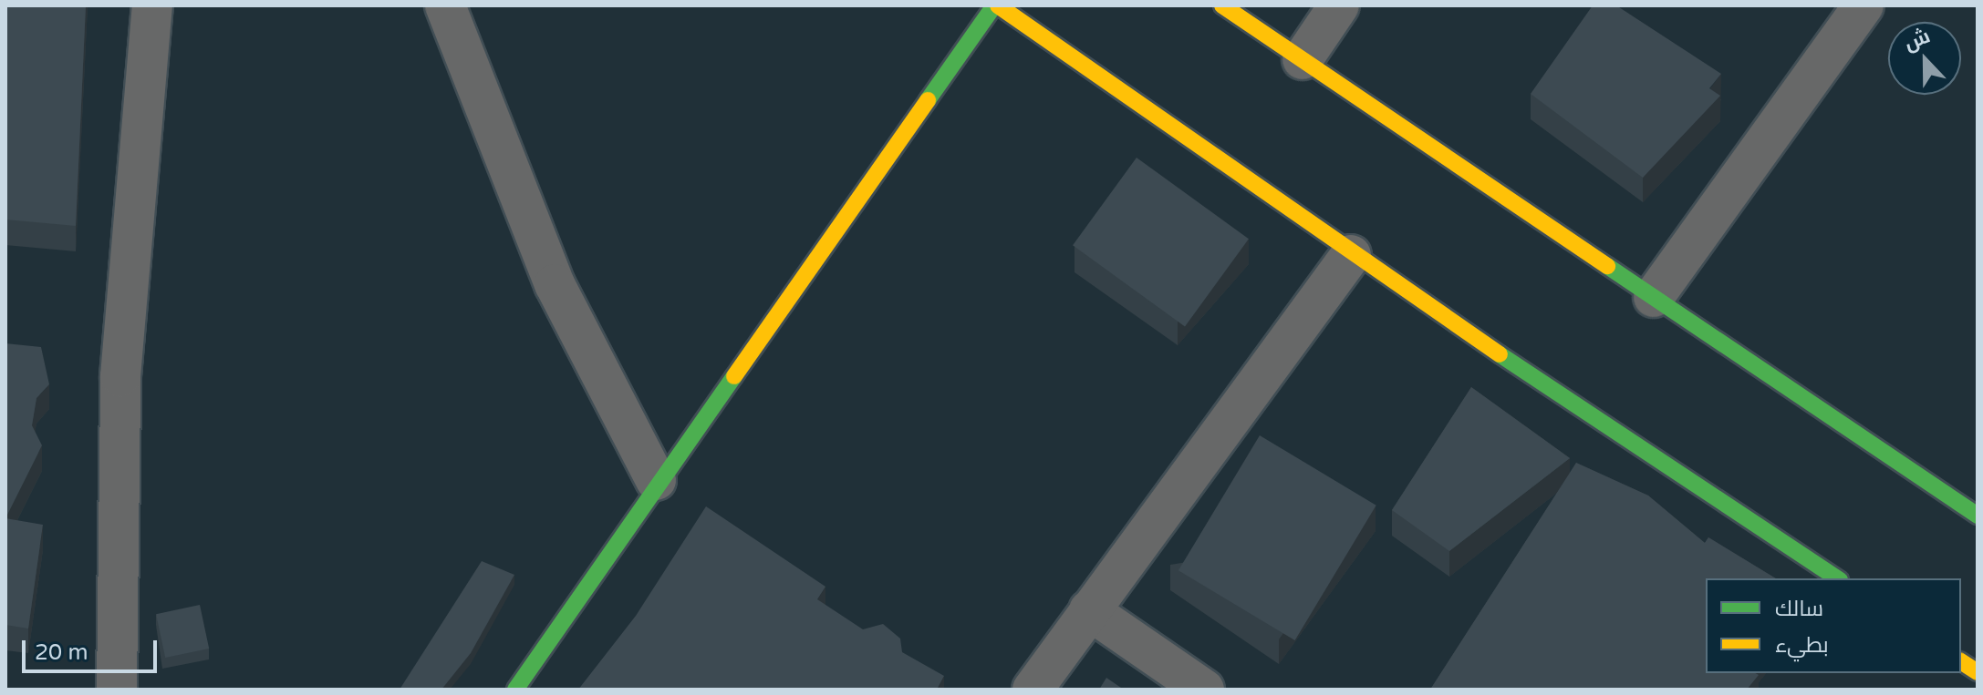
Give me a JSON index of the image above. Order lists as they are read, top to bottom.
{
  "legend": ["سالك", "بطيء"],
  "scale_bar": "20 m",
  "north": "top"
}
